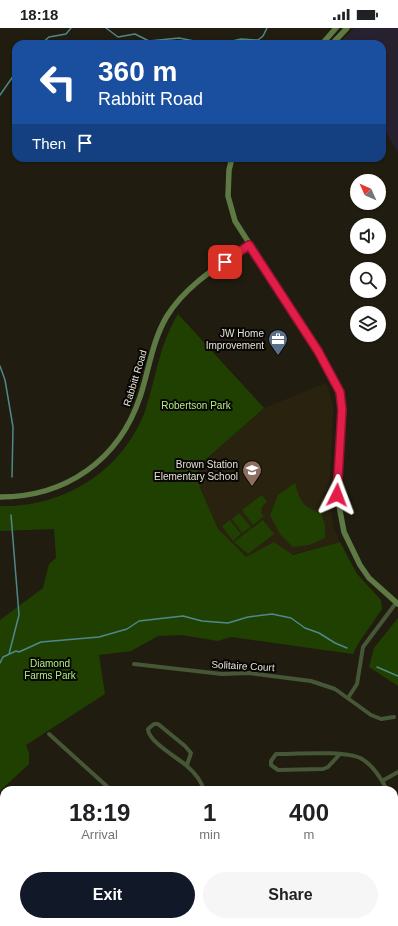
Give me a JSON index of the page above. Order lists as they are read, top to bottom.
{
  "streets": {
    "street": ["Rabbitt Road", "Solitaire Court"]
  },
  "parks": ["Robertson Park", "Diamond Farms Park"],
  "places": {
    "office": ["JW Home Improvement"],
    "school or university": ["Brown Station Elementary School"]
  },
  "north": "top left",
  "page": {
    "status": "18:18",
    "turn": ["360 m", "Rabbitt Road"],
    "then": "Then",
    "eta": [
      "18:19",
      "Arrival",
      "1",
      "min",
      "400",
      "m"
    ],
    "buttons": ["Exit", "Share"]
  }
}
